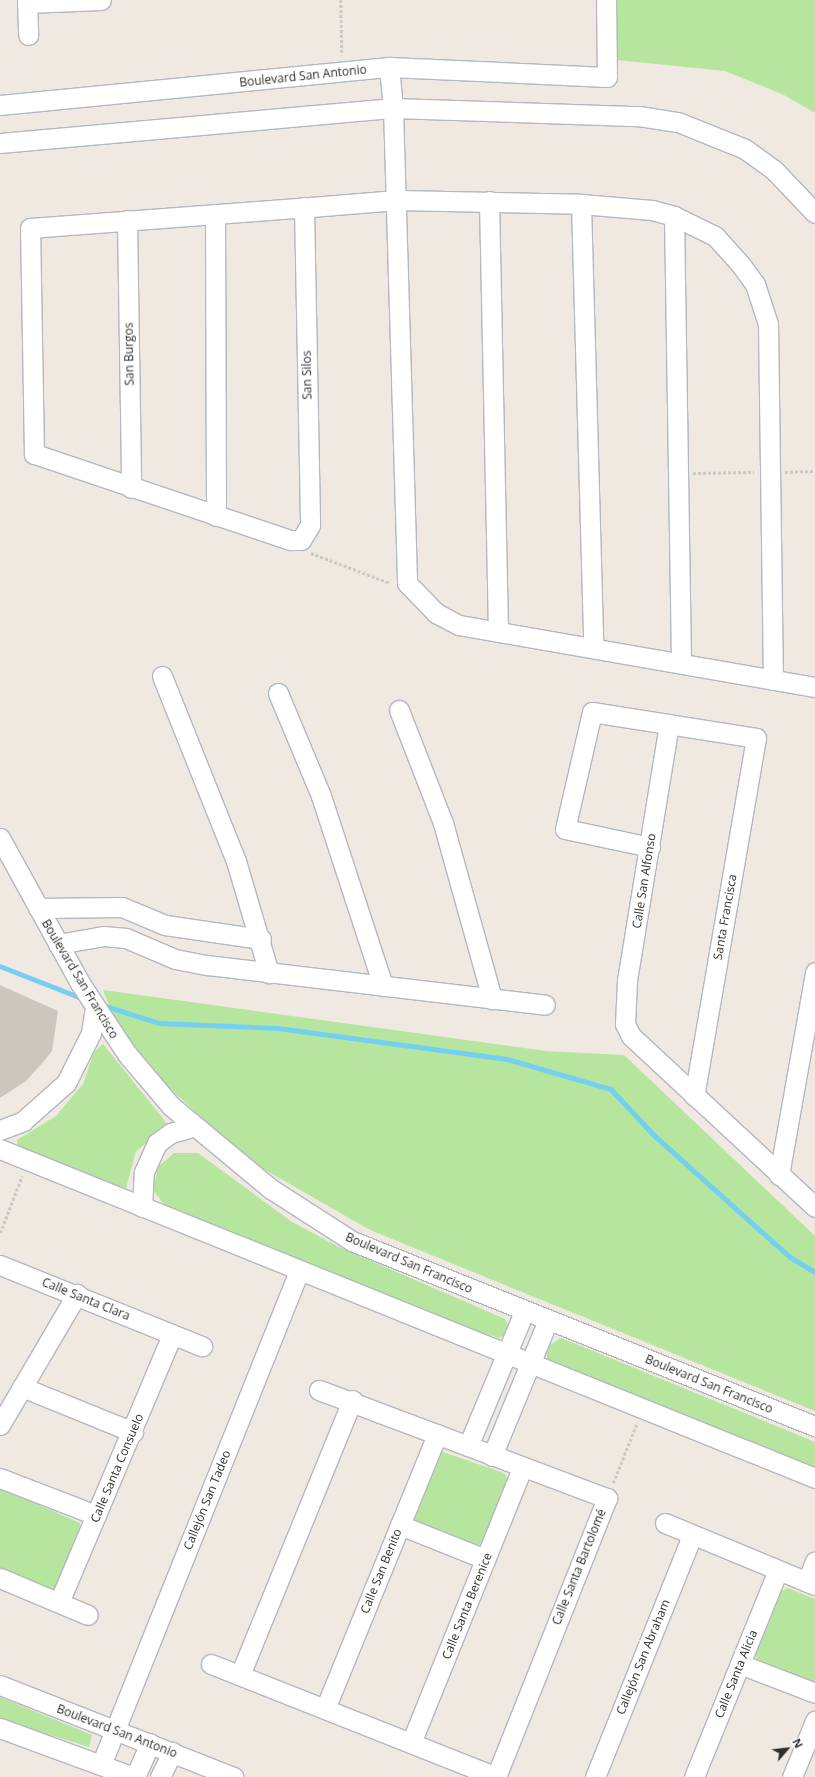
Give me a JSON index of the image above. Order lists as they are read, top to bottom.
{
  "streets": {
    "street": [
      "Boulevard San Antonio",
      "San Burgos",
      "San Silos",
      "Calle San Alfonso",
      "Santa Francisca",
      "Boulevard San Francisco",
      "Calle Santa Clara",
      "Calle Santa Consuelo",
      "Callejón San Tadeo",
      "Calle Santa Bartolomé",
      "Calle San Benito",
      "Calle Santa Berenice",
      "Callejón San Abraham",
      "Calle Santa Alicia"
    ]
  },
  "crossings": [
    ["Boulevard San Antonio", "Callejón San Tadeo"],
    ["Calle San Alfonso", "Santa Francisca"],
    ["Calle Santa Clara", "Calle Santa Consuelo"],
    ["Calle Santa Bartolomé", "Calle San Benito"],
    ["Calle Santa Bartolomé", "Calle Santa Berenice"]
  ],
  "north": "top right"
}
